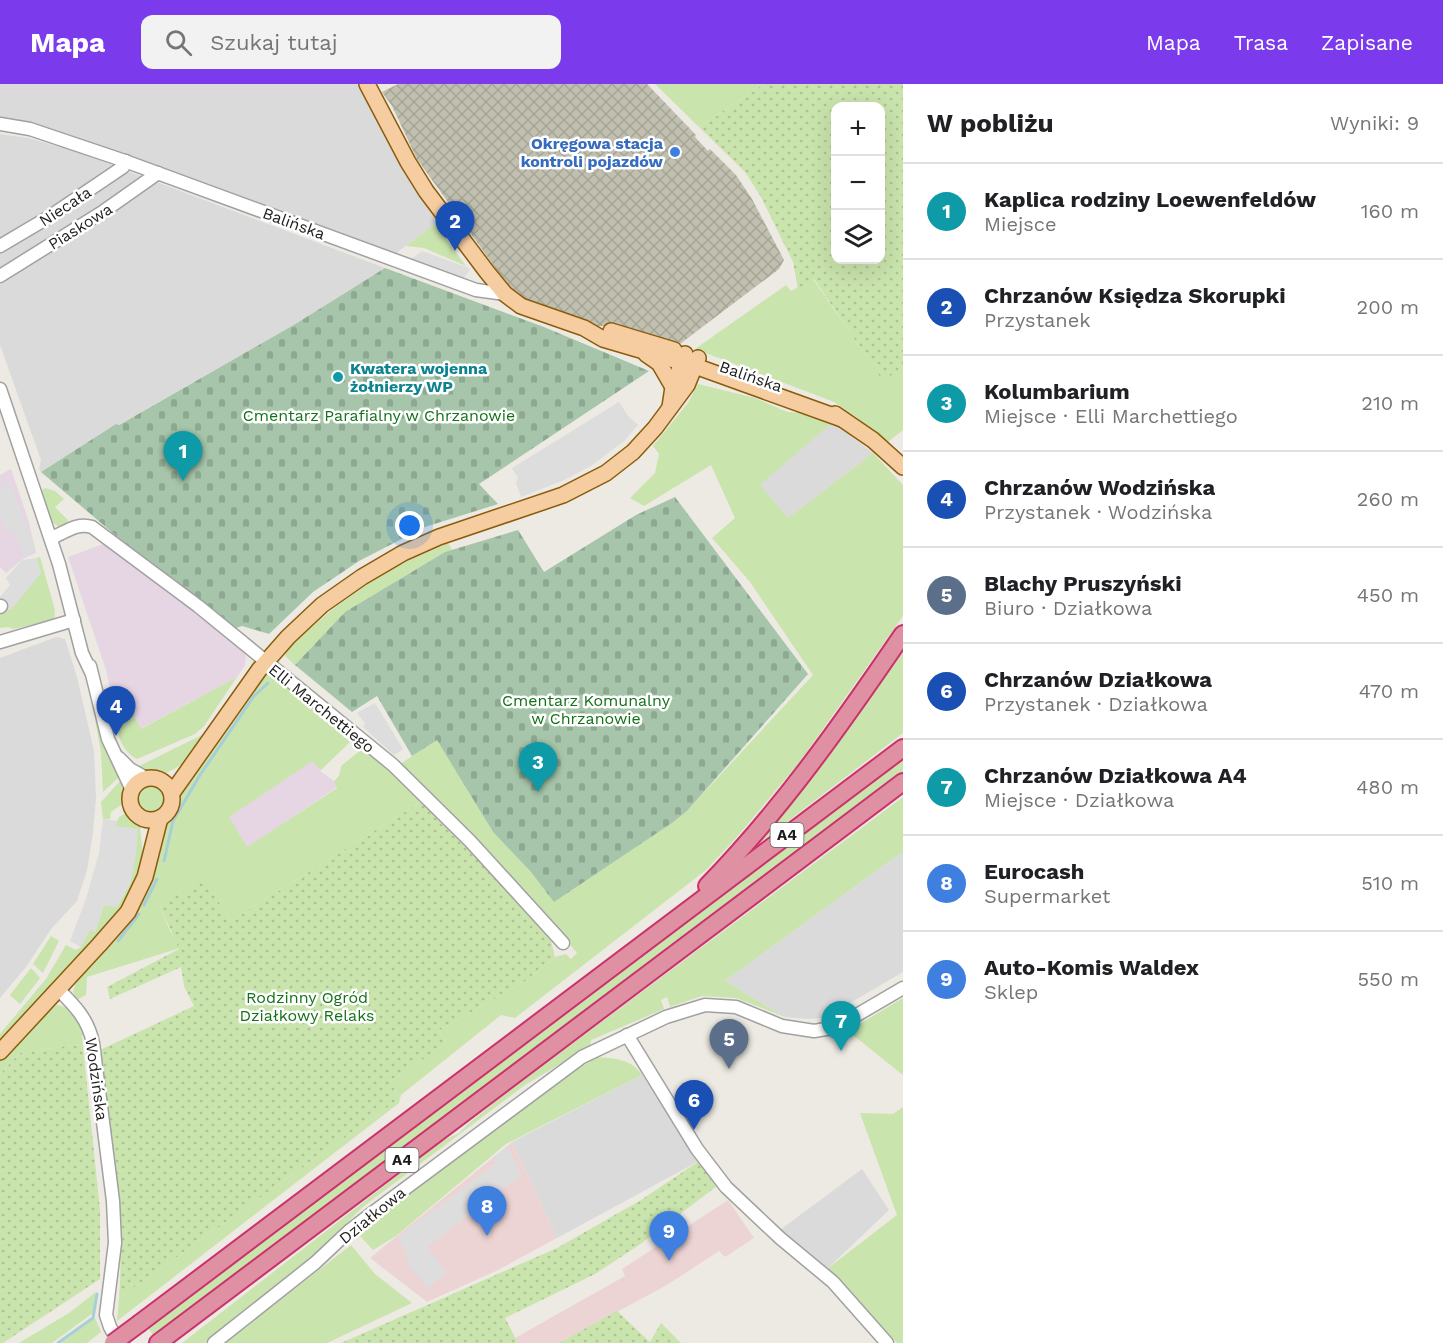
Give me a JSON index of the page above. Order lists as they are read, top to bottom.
{
  "streets": {
    "highway": ["A4"],
    "main road": ["Balińska"],
    "street": [
      "Niecała",
      "Piaskowa",
      "Elli Marchettiego",
      "Wodzińska",
      "Działkowa"
    ]
  },
  "crossings": [
    ["Niecała", "Balińska"],
    ["Balińska", "Piaskowa"]
  ],
  "parks": ["Cmentarz Parafialny w Chrzanowie", "Cmentarz Komunalny w Chrzanowie", "Rodzinny Ogród Działkowy Relaks"],
  "places": ["Okręgowa stacja kontroli pojazdów", "Kwatera wojenna żołnierzy WP"],
  "page": {
    "header": "Mapa",
    "search": "Szukaj tutaj",
    "nav": ["Mapa", "Trasa", "Zapisane"],
    "heading": ["W pobliżu", "Wyniki: 9"],
    "map_buttons": ["+", "−"],
    "list": [
      {
        "mark": "1",
        "name": "Kaplica rodziny Loewenfeldów",
        "note": "Miejsce",
        "value": "160 m"
      },
      {
        "mark": "2",
        "name": "Chrzanów Księdza Skorupki",
        "note": "Przystanek",
        "value": "200 m"
      },
      {
        "mark": "3",
        "name": "Kolumbarium",
        "note": "Miejsce · Elli Marchettiego",
        "value": "210 m"
      },
      {
        "mark": "4",
        "name": "Chrzanów Wodzińska",
        "note": "Przystanek · Wodzińska",
        "value": "260 m"
      },
      {
        "mark": "5",
        "name": "Blachy Pruszyński",
        "note": "Biuro · Działkowa",
        "value": "450 m"
      },
      {
        "mark": "6",
        "name": "Chrzanów Działkowa",
        "note": "Przystanek · Działkowa",
        "value": "470 m"
      },
      {
        "mark": "7",
        "name": "Chrzanów Działkowa A4",
        "note": "Miejsce · Działkowa",
        "value": "480 m"
      },
      {
        "mark": "8",
        "name": "Eurocash",
        "note": "Supermarket",
        "value": "510 m"
      },
      {
        "mark": "9",
        "name": "Auto-Komis Waldex",
        "note": "Sklep",
        "value": "550 m"
      }
    ],
    "pins": [
      "2",
      "1",
      "4",
      "3",
      "7",
      "5",
      "6",
      "8",
      "9"
    ]
  }
}
